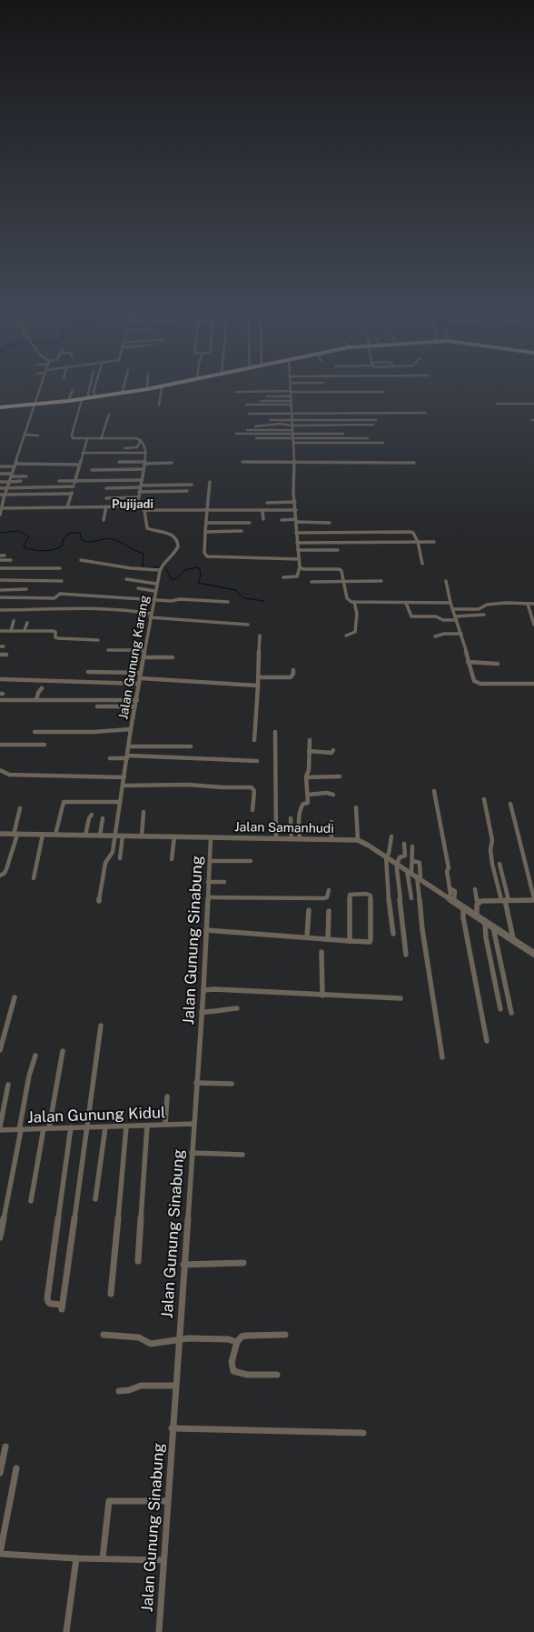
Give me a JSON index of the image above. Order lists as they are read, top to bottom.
{
  "streets": {
    "street": [
      "Jalan Gunung Karang",
      "Jalan Samanhudi",
      "Jalan Gunung Sinabung",
      "Jalan Gunung Kidul"
    ]
  },
  "crossings": [
    ["Jalan Gunung Karang", "Jalan Samanhudi"],
    ["Jalan Samanhudi", "Jalan Gunung Sinabung"],
    ["Jalan Gunung Sinabung", "Jalan Gunung Kidul"]
  ],
  "districts": ["Pujijadi"]
}
